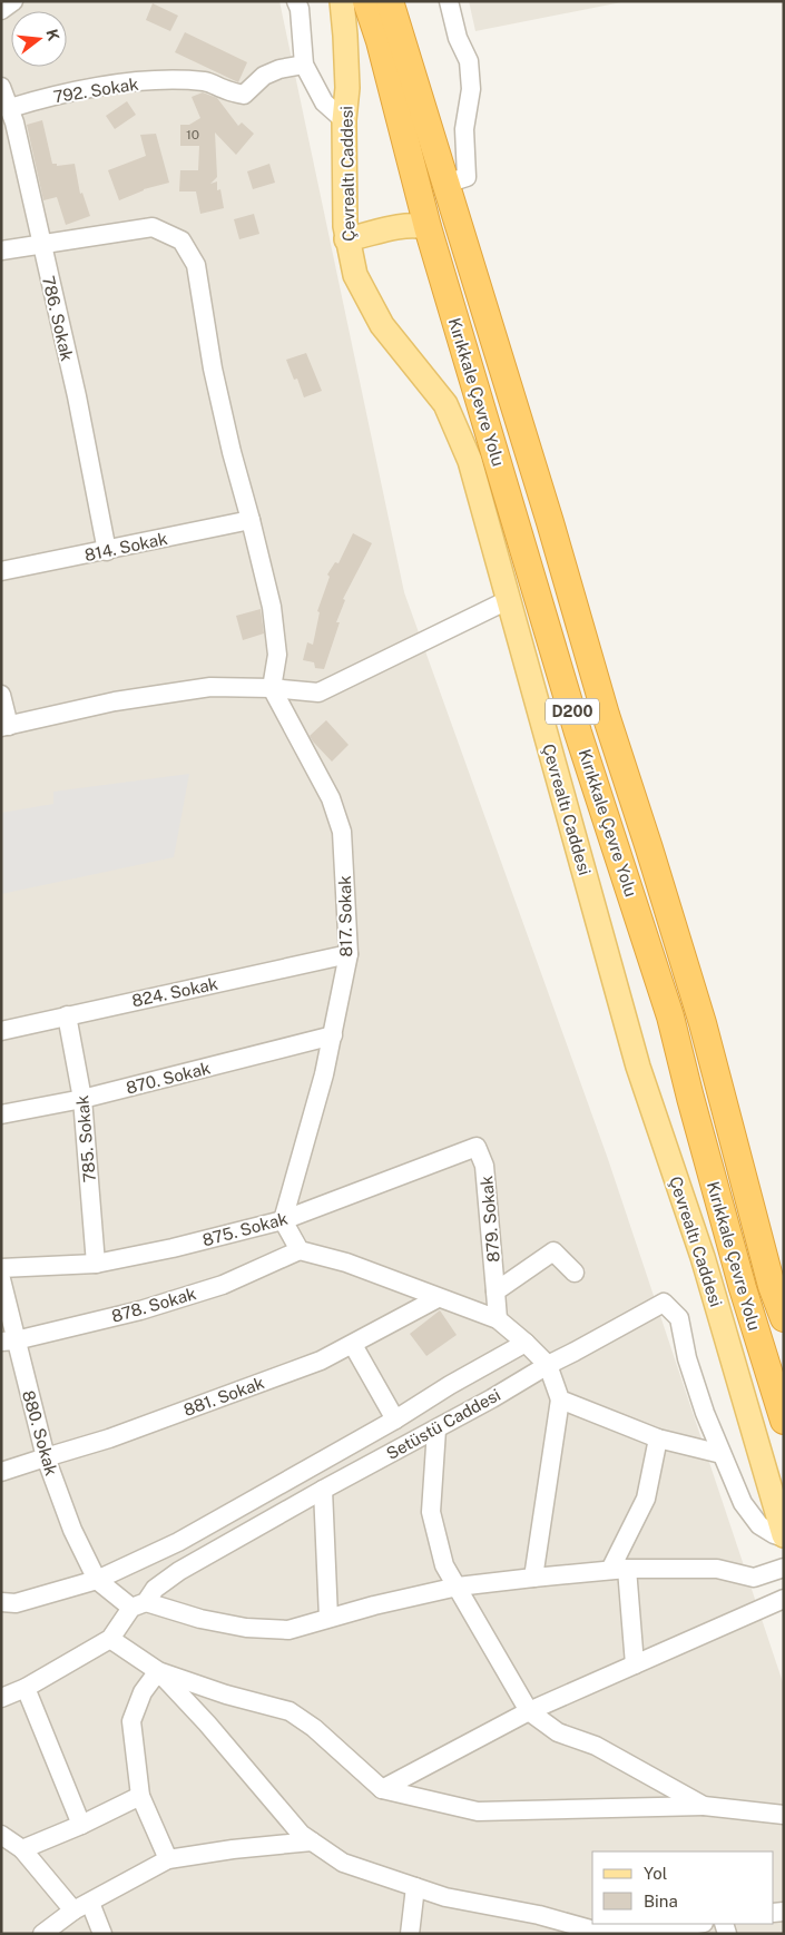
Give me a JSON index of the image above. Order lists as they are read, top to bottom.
{
  "streets": {
    "highway": ["Kırıkkale Çevre Yolu", "D200"],
    "main road": ["Çevrealtı Caddesi"],
    "street": [
      "792. Sokak",
      "786. Sokak",
      "814. Sokak",
      "817. Sokak",
      "824. Sokak",
      "870. Sokak",
      "785. Sokak",
      "879. Sokak",
      "875. Sokak",
      "878. Sokak",
      "881. Sokak",
      "Setüstü Caddesi",
      "880. Sokak"
    ]
  },
  "crossings": [
    ["792. Sokak", "786. Sokak"],
    ["Çevrealtı Caddesi", "Setüstü Caddesi"],
    ["786. Sokak", "814. Sokak"],
    ["817. Sokak", "824. Sokak"],
    ["817. Sokak", "870. Sokak"],
    ["817. Sokak", "875. Sokak"],
    ["824. Sokak", "785. Sokak"],
    ["870. Sokak", "785. Sokak"],
    ["785. Sokak", "875. Sokak"],
    ["879. Sokak", "875. Sokak"],
    ["878. Sokak", "880. Sokak"],
    ["881. Sokak", "880. Sokak"]
  ],
  "house_numbers": ["10"],
  "legend": ["Yol", "Bina"],
  "north": "right"
}
